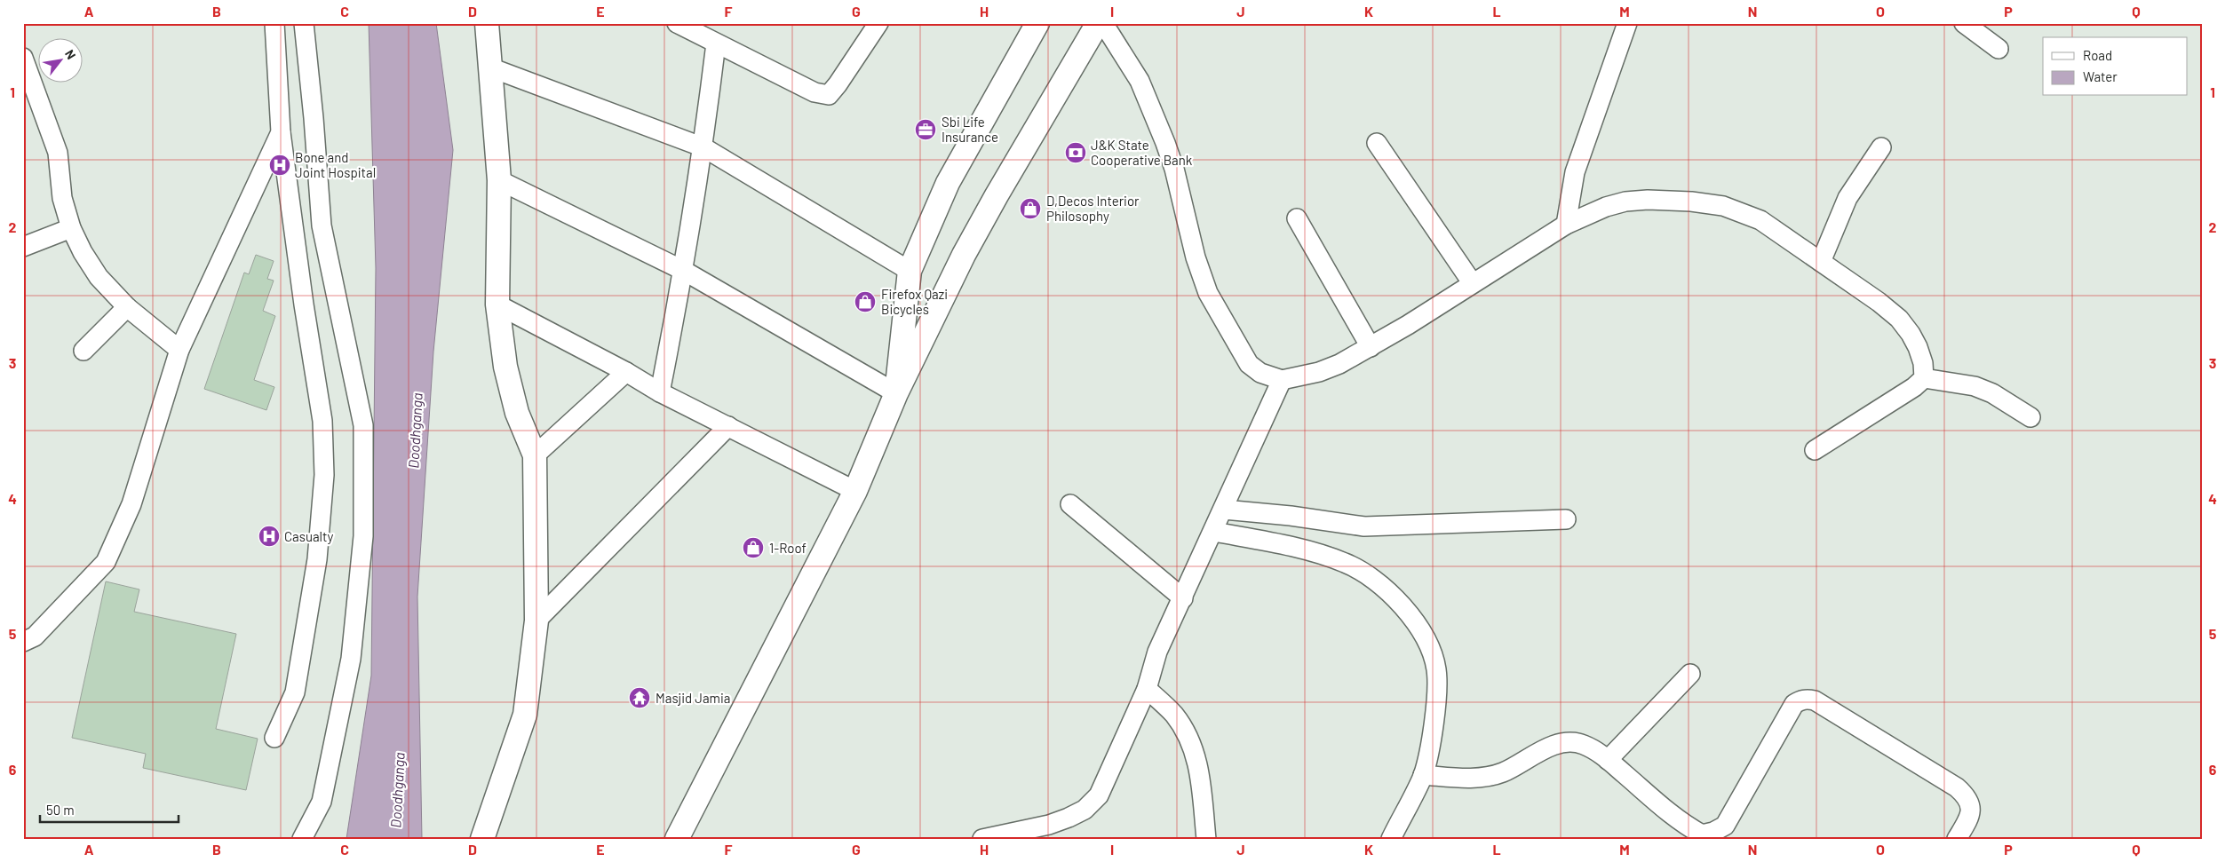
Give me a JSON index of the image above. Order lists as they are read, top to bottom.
{
  "water": ["Doodhganga"],
  "places": {
    "office": ["Sbi Life Insurance"],
    "bank": ["J&K State Cooperative Bank"],
    "hospital": ["Bone and Joint Hospital", "Casualty"],
    "shop": ["D,Decos Interior Philosophy", "Firefox Qazi Bicycles", "1-Roof"],
    "temple": ["Masjid Jamia"]
  },
  "legend": ["Road", "Water"],
  "scale_bar": "50 m",
  "north": "top right",
  "grid": {
    "columns": [
      "A",
      "B",
      "C",
      "D",
      "E",
      "F",
      "G",
      "H",
      "I",
      "J",
      "K",
      "L",
      "M",
      "N",
      "O",
      "P",
      "Q"
    ],
    "rows": [
      "1",
      "2",
      "3",
      "4",
      "5",
      "6"
    ]
  }
}
